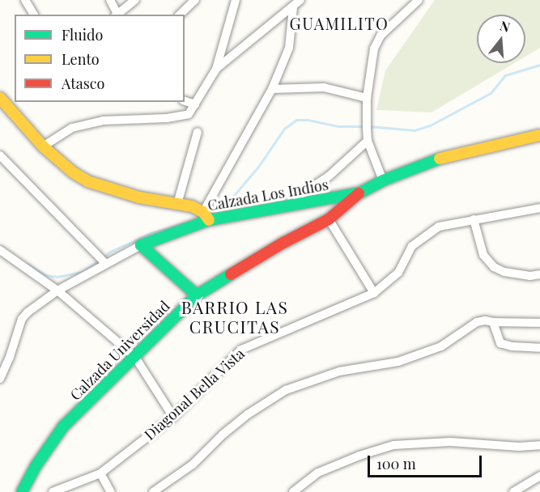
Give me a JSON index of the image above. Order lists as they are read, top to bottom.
{
  "streets": {
    "street": ["Calzada Los Indios", "Calzada Universidad", "Diagonal Bella Vista"]
  },
  "crossings": [
    ["Calzada Los Indios", "Calzada Universidad"]
  ],
  "districts": ["GUAMILITO", "BARRIO LAS CRUCITAS"],
  "legend": ["Fluido", "Lento", "Atasco"],
  "scale_bar": "100 m",
  "north": "top"
}
